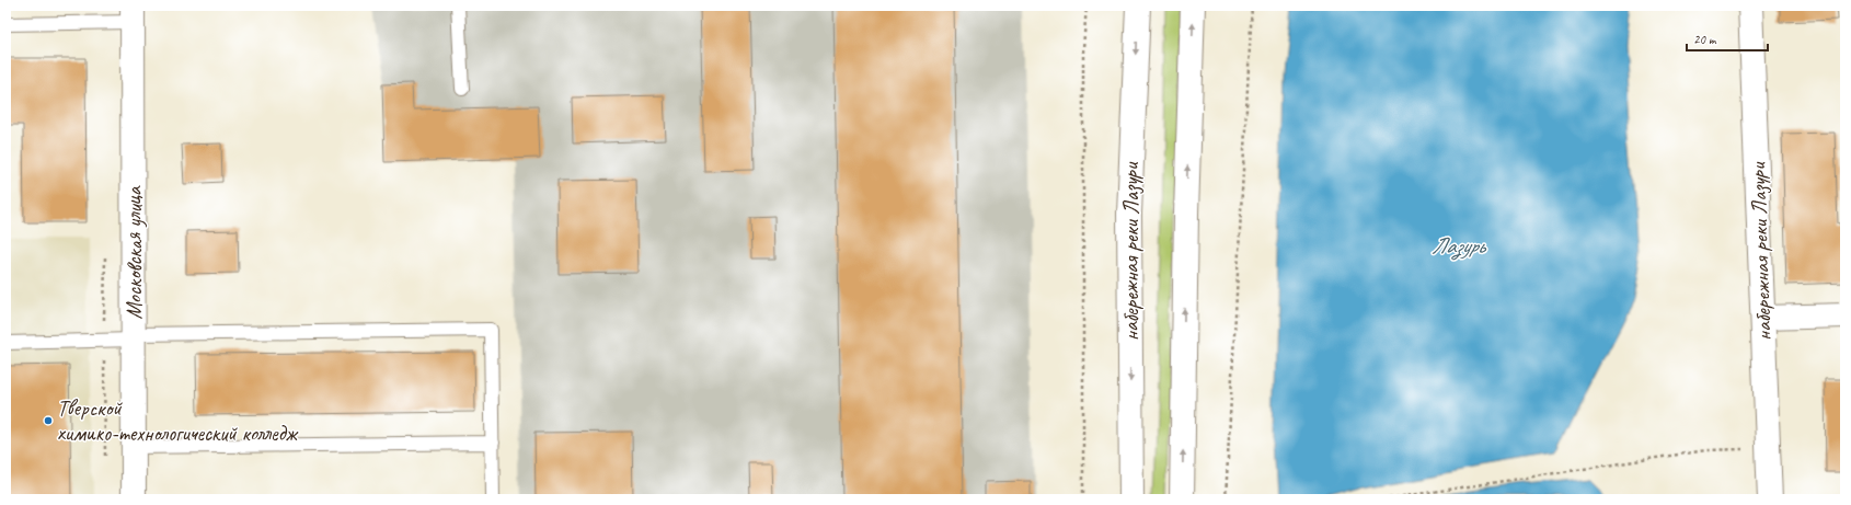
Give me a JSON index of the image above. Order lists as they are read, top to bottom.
{
  "streets": {
    "street": ["набережная реки Лазури", "Московская улица"]
  },
  "water": ["Лазурь"],
  "places": ["Тверской химико-технологический колледж"],
  "scale_bar": "20 m"
}
